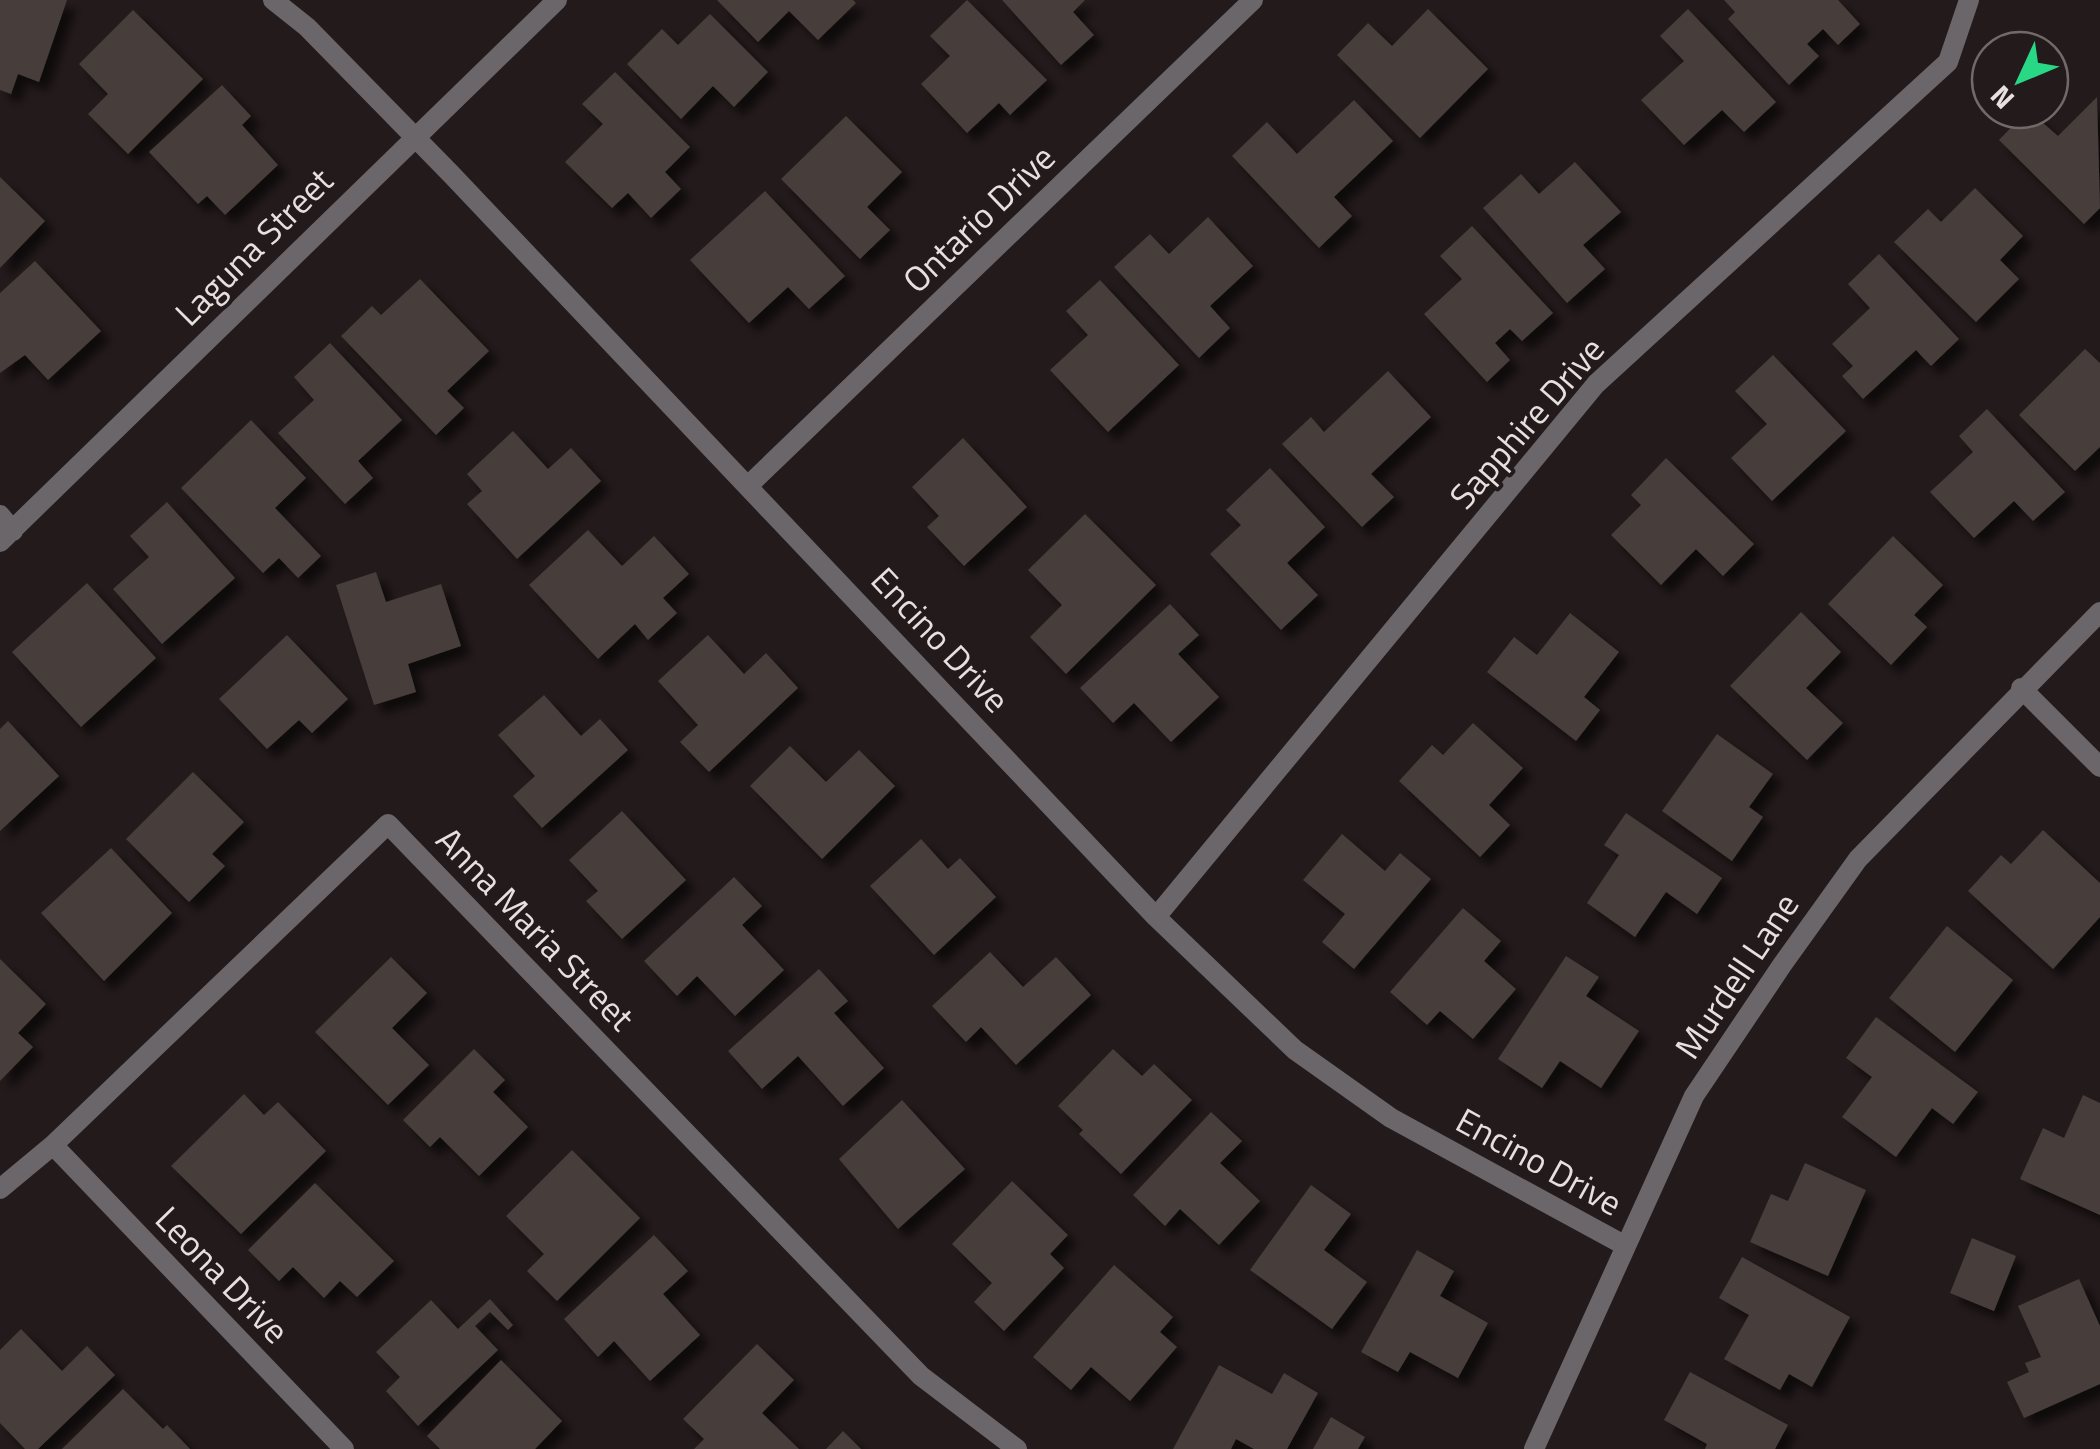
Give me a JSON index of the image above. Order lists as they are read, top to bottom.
{
  "streets": {
    "street": [
      "Ontario Drive",
      "Laguna Street",
      "Sapphire Drive",
      "Encino Drive",
      "Anna Maria Street",
      "Murdell Lane",
      "Leona Drive"
    ]
  },
  "crossings": [
    ["Ontario Drive", "Encino Drive"],
    ["Laguna Street", "Encino Drive"],
    ["Sapphire Drive", "Encino Drive"],
    ["Encino Drive", "Murdell Lane"],
    ["Anna Maria Street", "Leona Drive"]
  ],
  "north": "bottom left"
}
